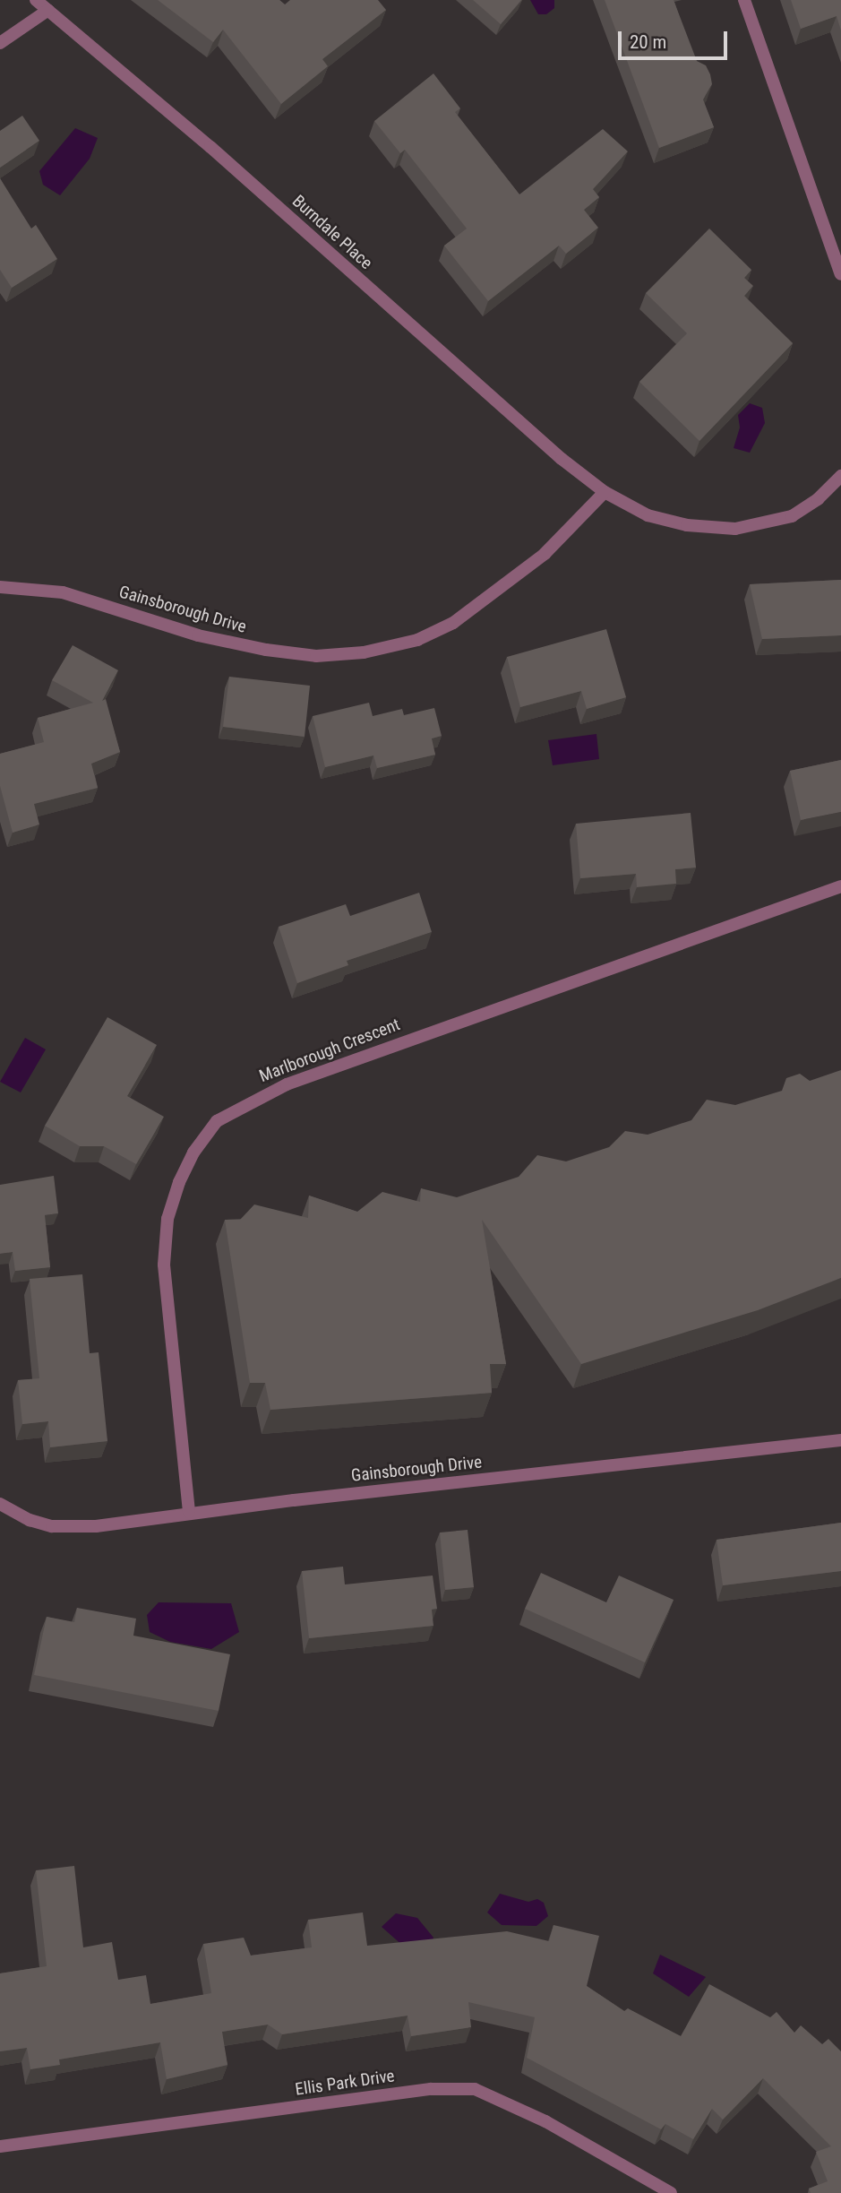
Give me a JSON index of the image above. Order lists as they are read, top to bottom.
{
  "streets": {
    "street": [
      "Burndale Place",
      "Gainsborough Drive",
      "Marlborough Crescent",
      "Ellis Park Drive"
    ]
  },
  "crossings": [
    ["Burndale Place", "Gainsborough Drive"],
    ["Gainsborough Drive", "Marlborough Crescent"]
  ],
  "scale_bar": "20 m"
}
